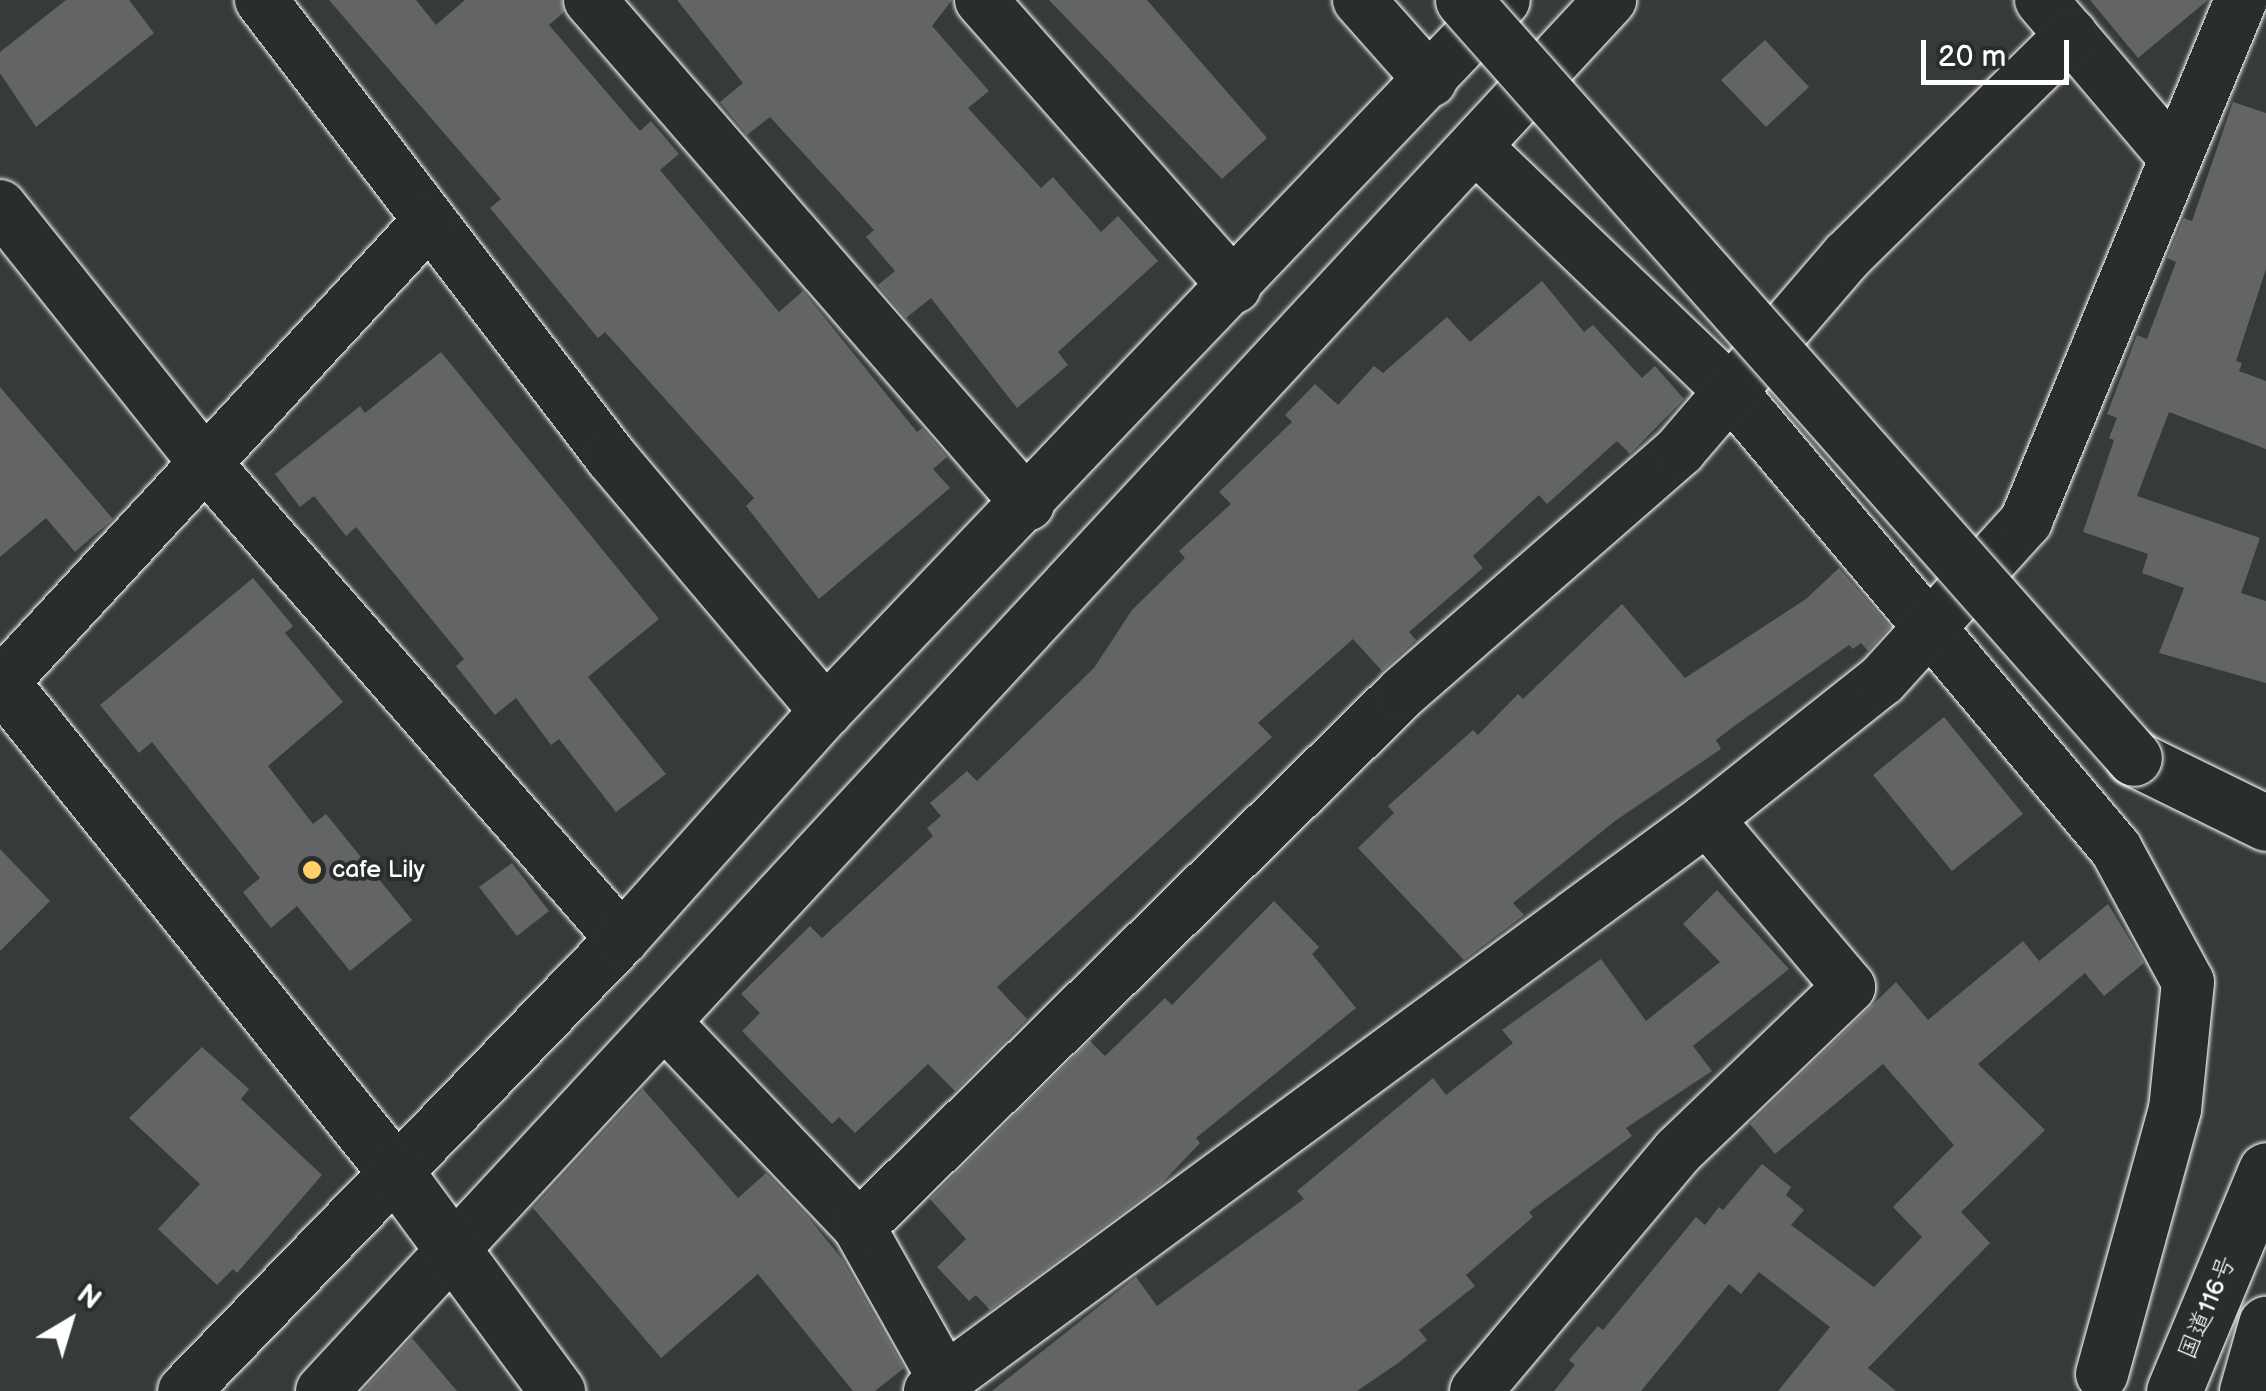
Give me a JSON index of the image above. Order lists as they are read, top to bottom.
{
  "streets": {
    "main road": ["国道116号"]
  },
  "places": ["cafe Lily"],
  "scale_bar": "20 m",
  "north": "top right"
}
